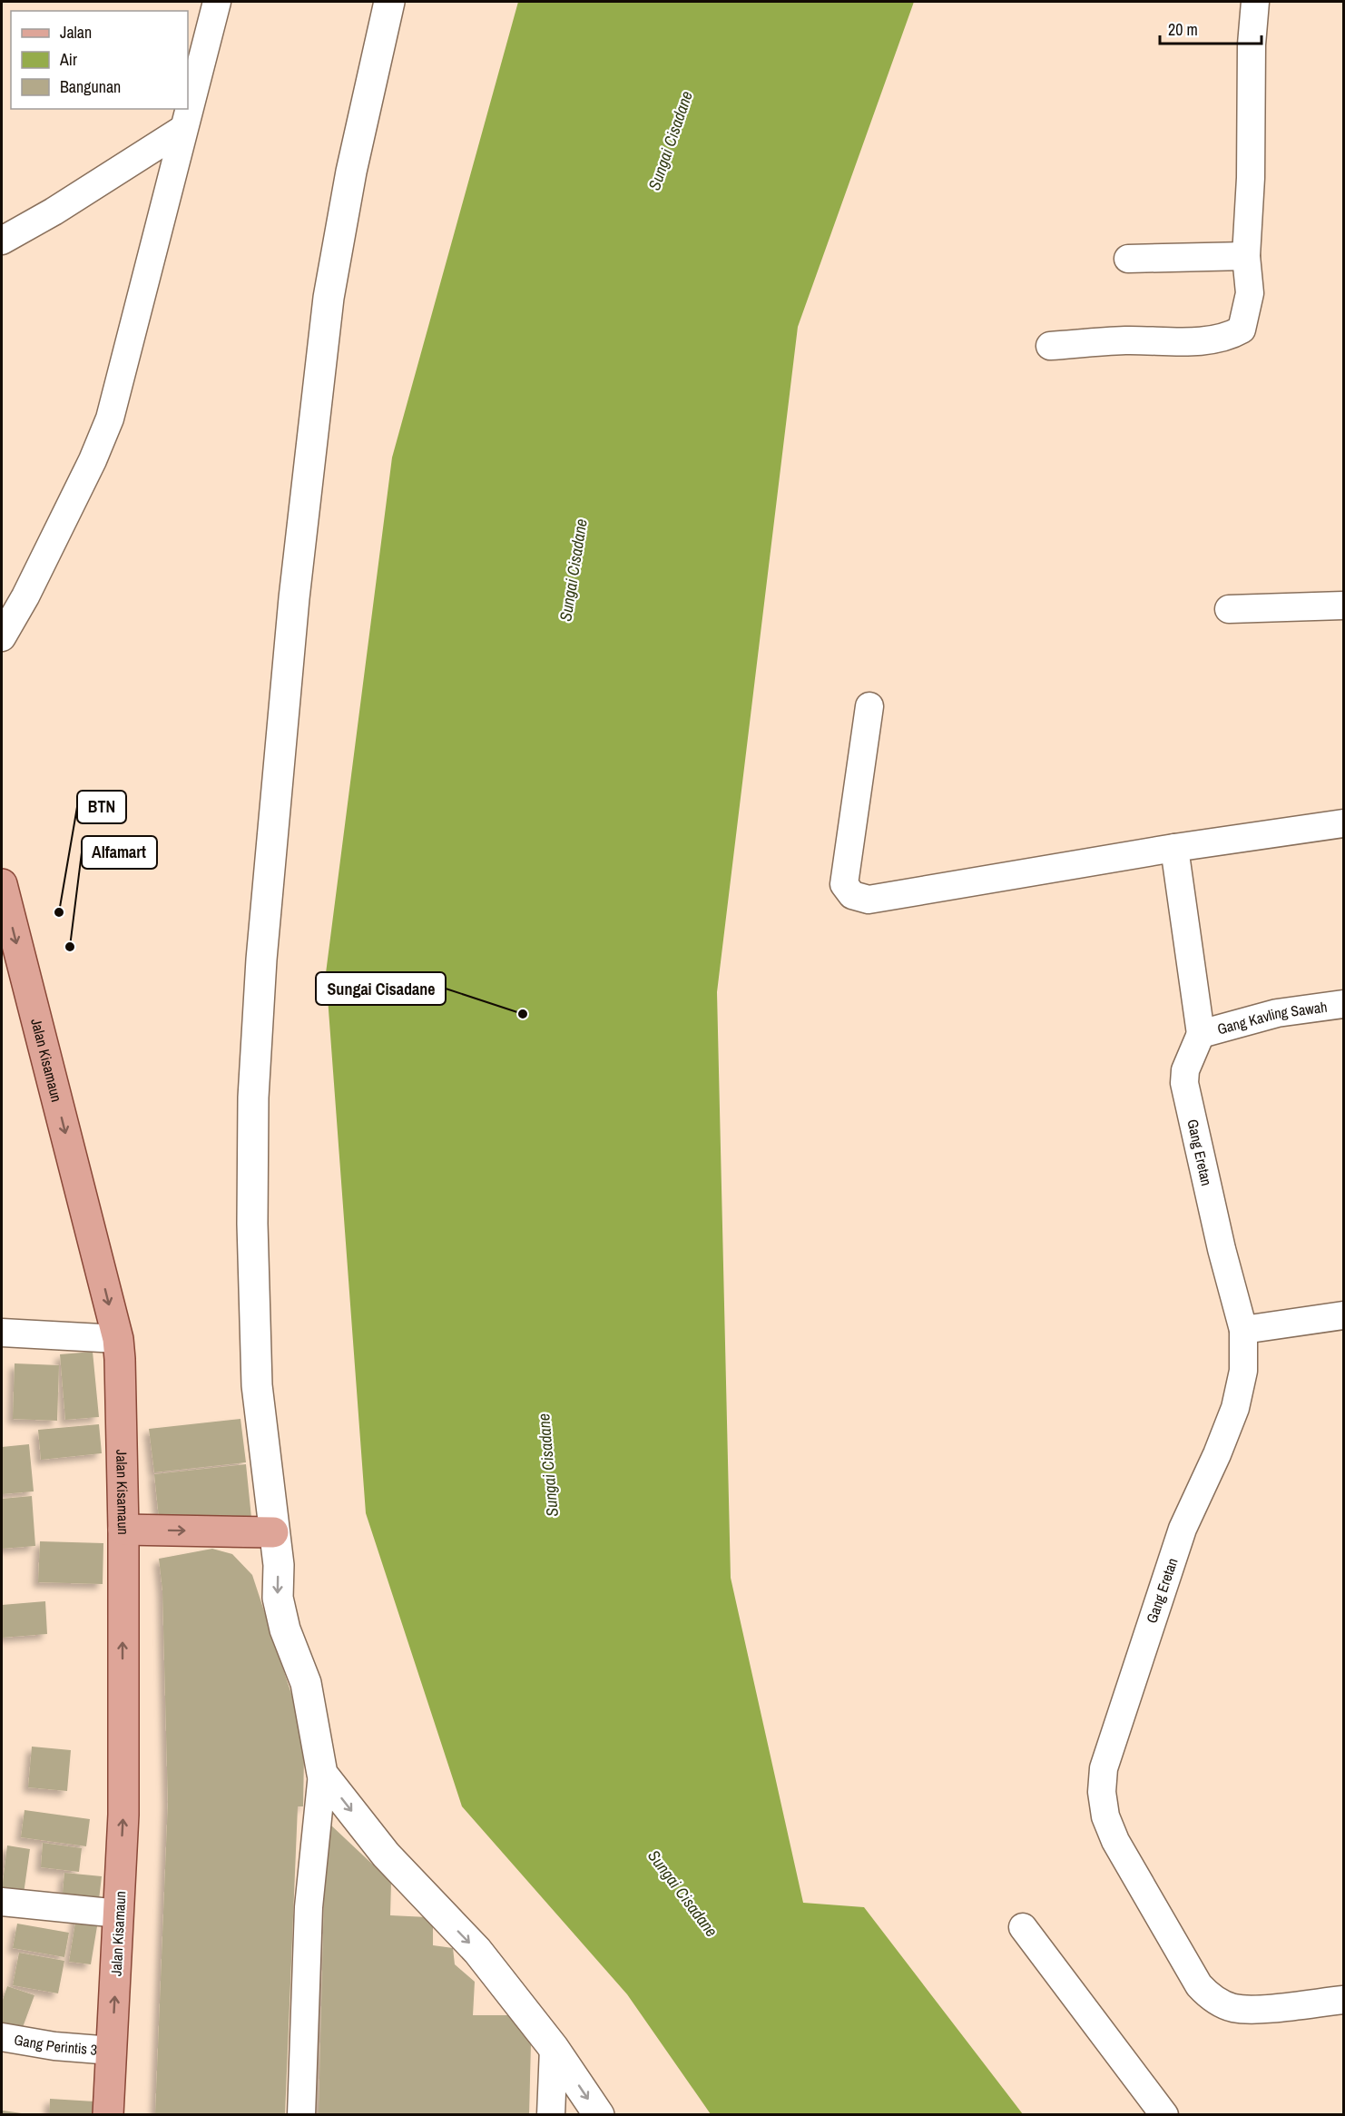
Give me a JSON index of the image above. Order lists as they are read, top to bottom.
{
  "streets": {
    "main road": ["Jalan Kisamaun"],
    "street": ["Gang Kavling Sawah", "Gang Eretan", "Gang Perintis 3"]
  },
  "crossings": [
    ["Gang Kavling Sawah", "Gang Eretan"],
    ["Jalan Kisamaun", "Gang Perintis 3"]
  ],
  "water": ["Sungai Cisadane"],
  "places": ["BTN", "Alfamart", "Sungai Cisadane"],
  "legend": ["Jalan", "Air", "Bangunan"],
  "scale_bar": "20 m"
}
